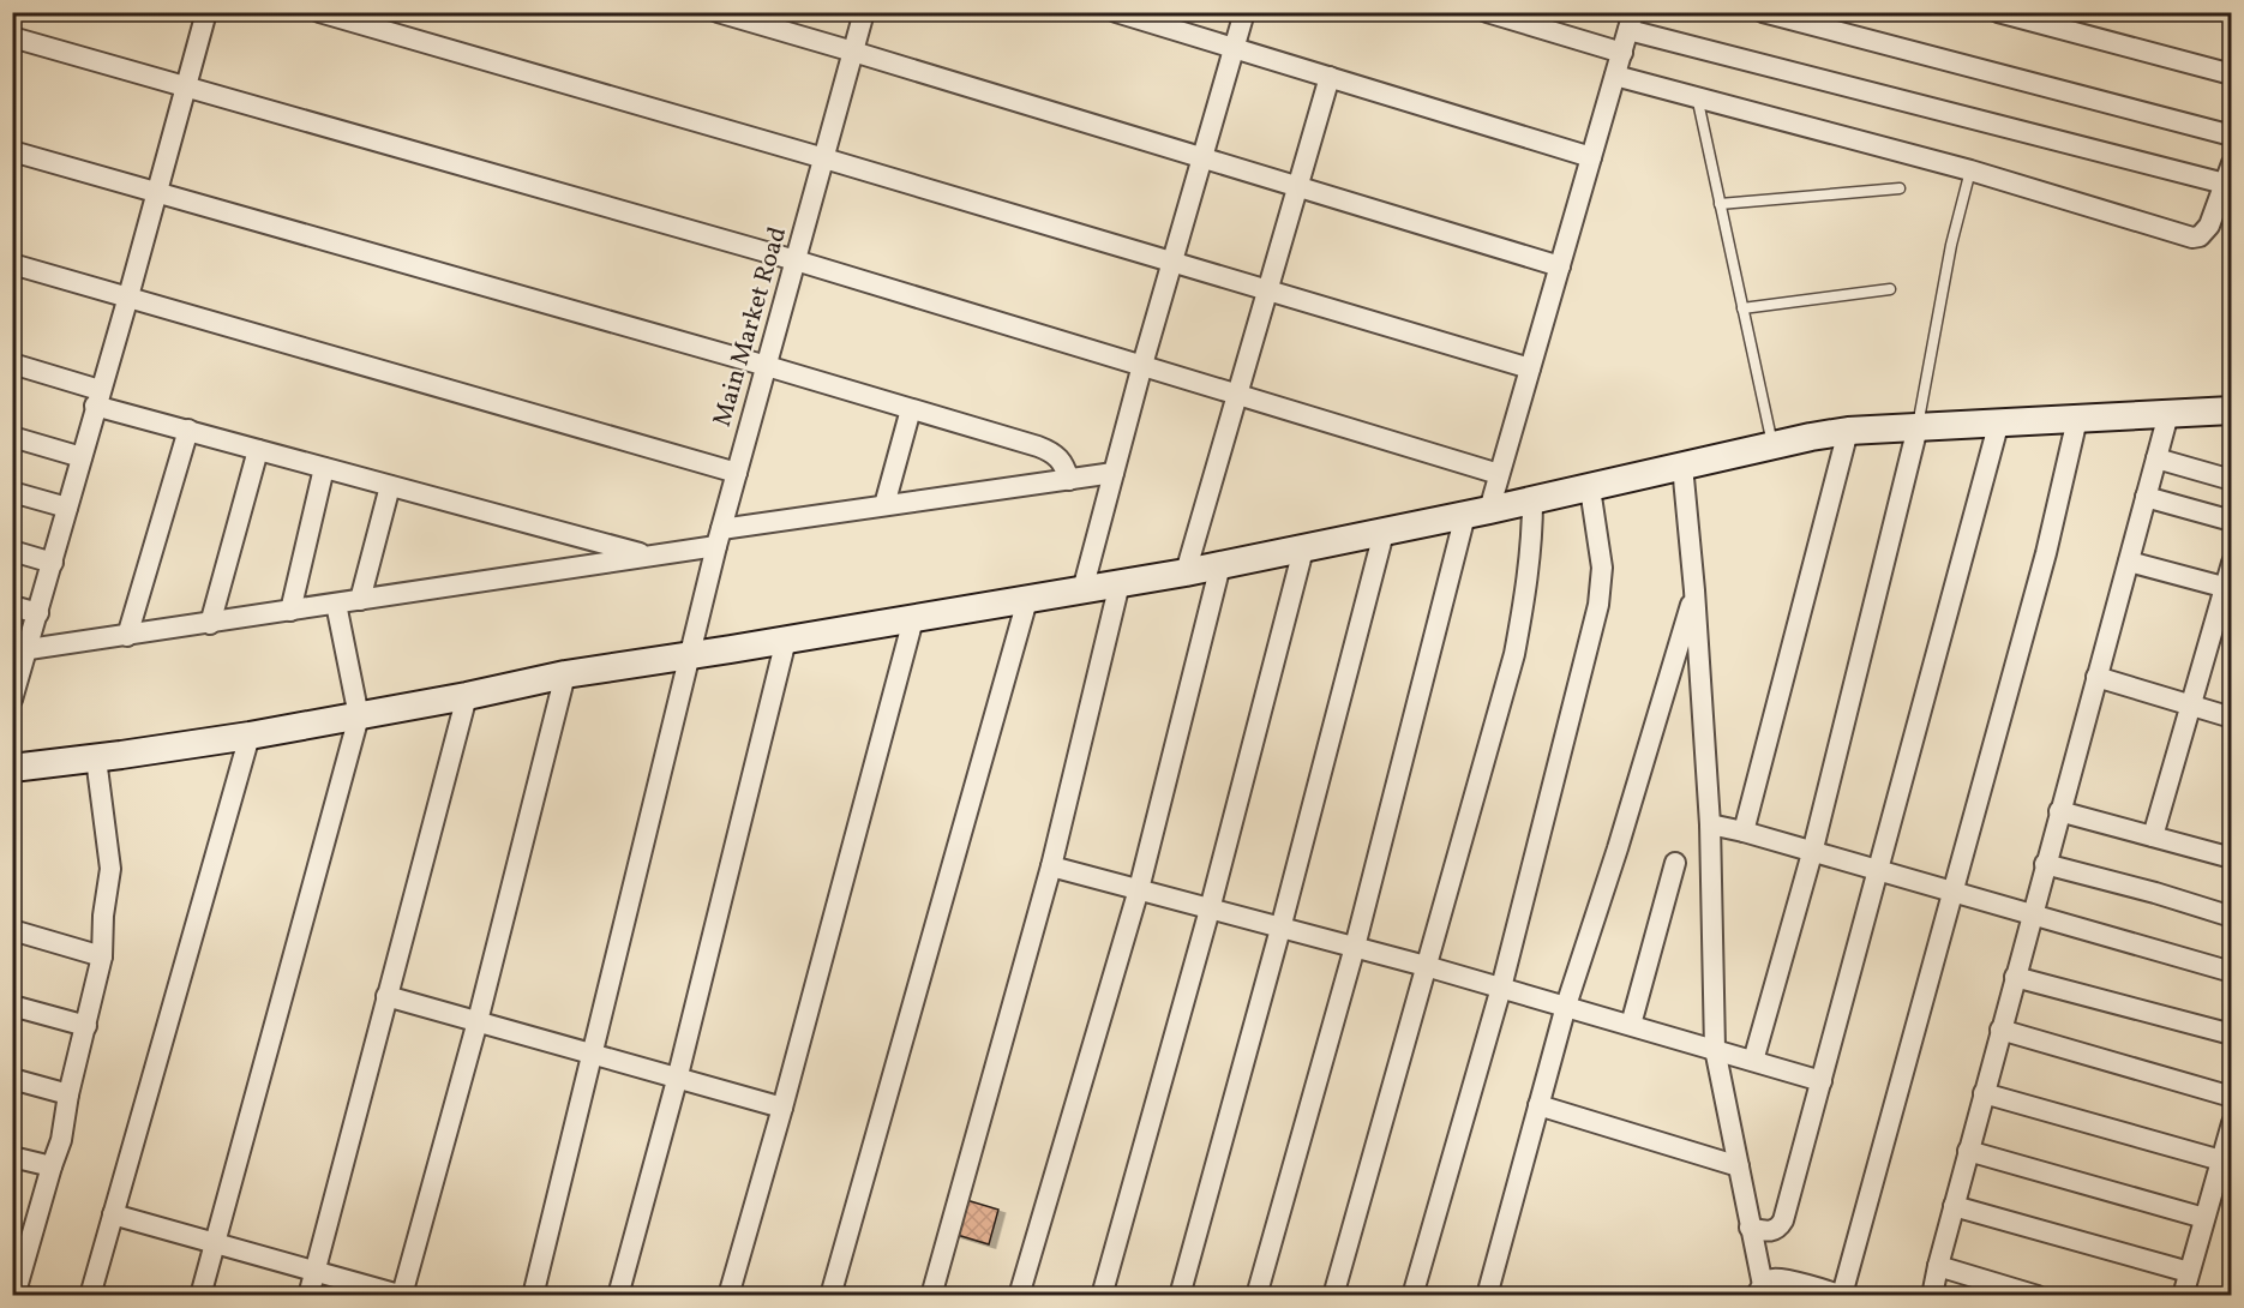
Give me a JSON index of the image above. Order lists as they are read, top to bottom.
{
  "streets": {
    "street": ["Main Market Road"]
  }
}
